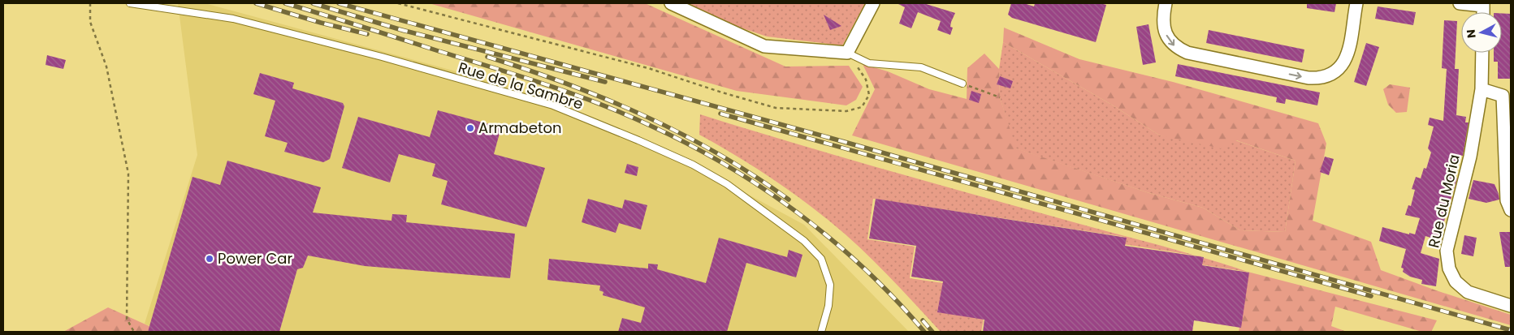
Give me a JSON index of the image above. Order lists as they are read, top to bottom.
{
  "streets": {
    "street": ["Rue du Moria"],
    "lane": ["Rue de la Sambre"]
  },
  "places": ["Armabeton", "Power Car"],
  "north": "left"
}
